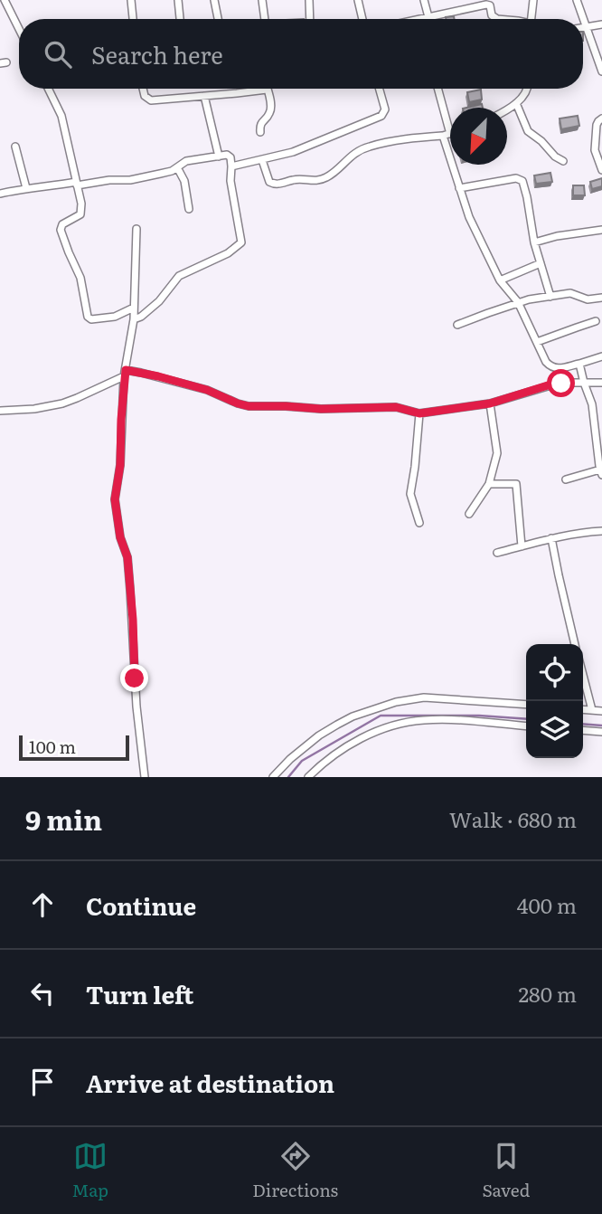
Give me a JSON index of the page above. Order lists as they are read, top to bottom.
{
  "scale_bar": "100 m",
  "north": "bottom left",
  "page": {
    "search": "Search here",
    "scale": "100 m",
    "heading": ["9 min", "Walk · 680 m"],
    "list": [
      ["Continue", "400 m"],
      ["Turn left", "280 m"],
      "Arrive at destination"
    ],
    "nav": ["Map", "Directions", "Saved"]
  }
}
